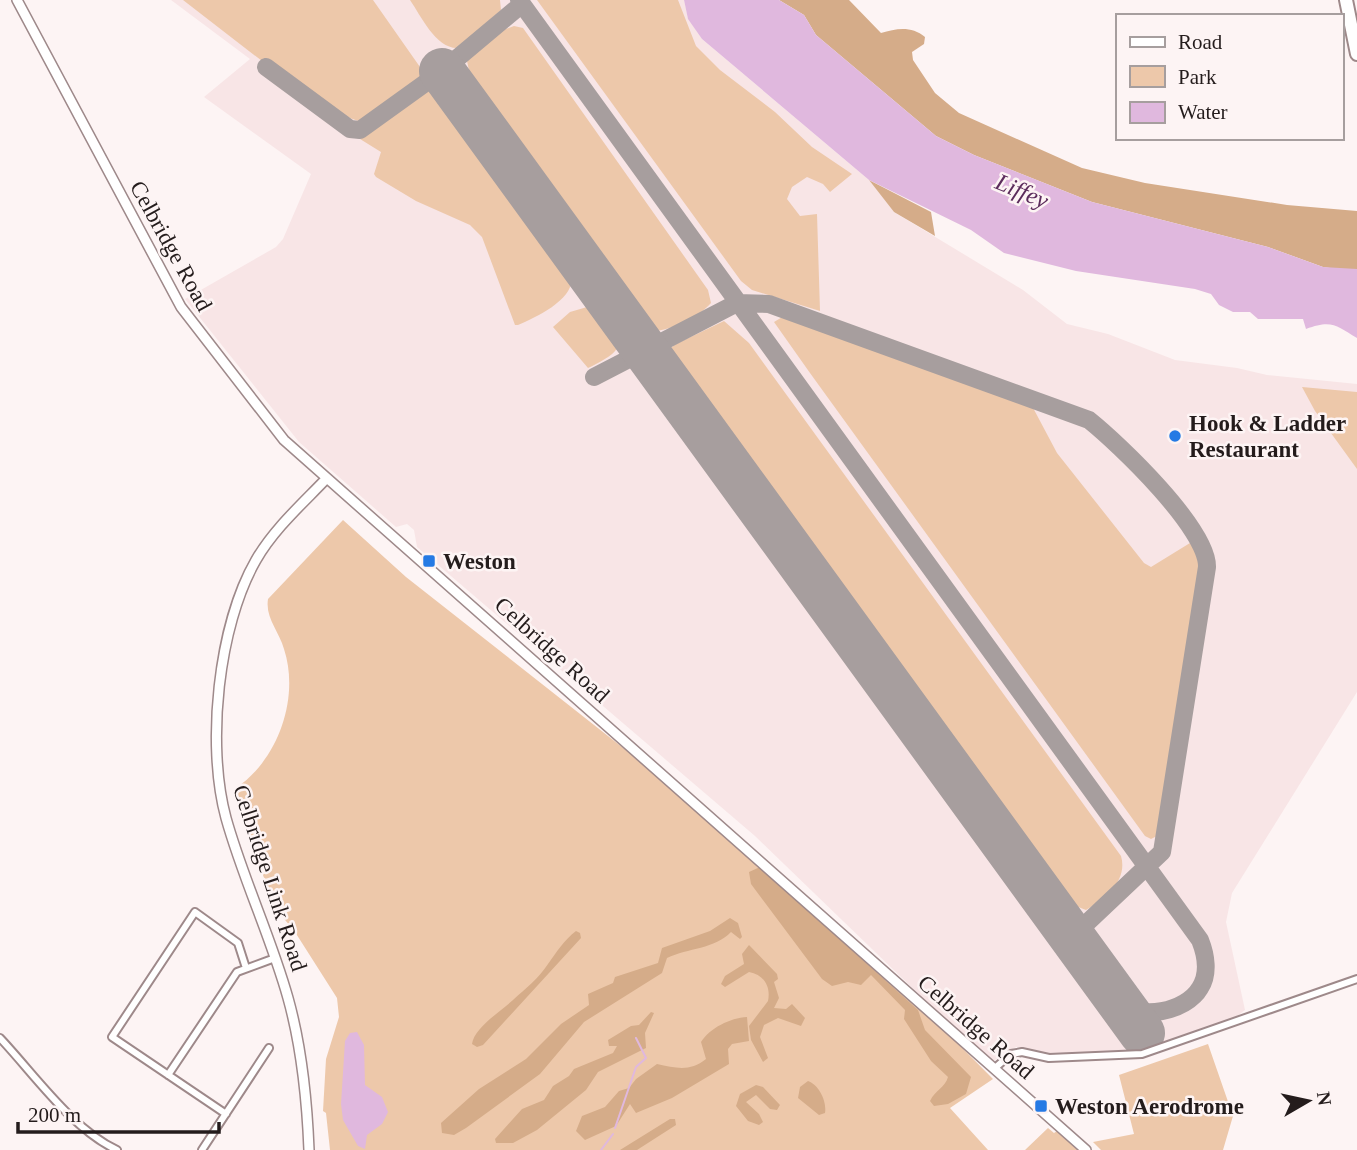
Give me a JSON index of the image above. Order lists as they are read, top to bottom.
{
  "streets": {
    "main road": ["Celbridge Road", "Celbridge Link Road"]
  },
  "crossings": [
    ["Celbridge Road", "Celbridge Link Road"]
  ],
  "water": ["Liffey"],
  "places": {
    "other": ["Hook & Ladder Restaurant"],
    "transit": ["Weston", "Weston Aerodrome"]
  },
  "legend": ["Road", "Park", "Water"],
  "scale_bar": "200 m",
  "north": "right"
}
